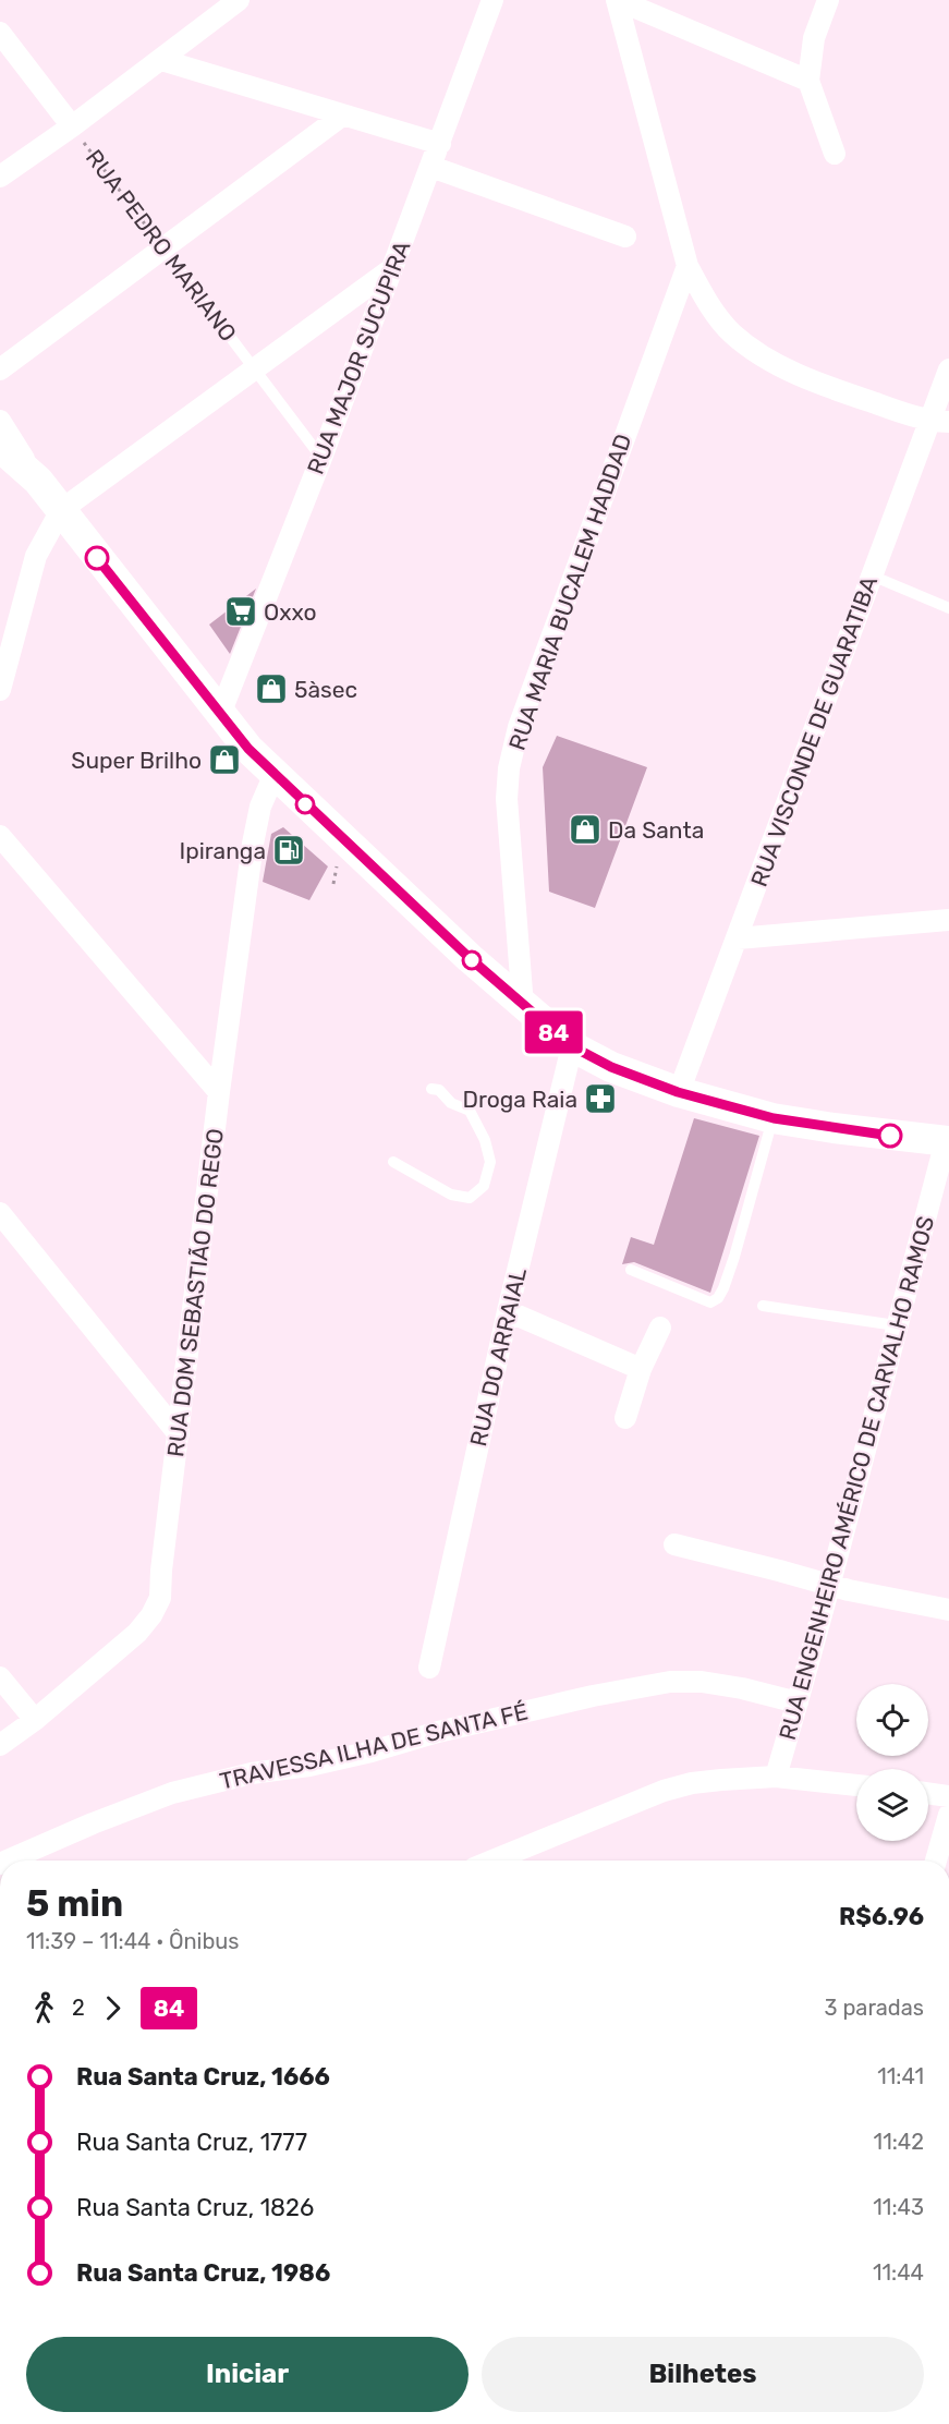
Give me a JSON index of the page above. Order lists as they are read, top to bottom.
{
  "streets": {
    "street": [
      "RUA PEDRO MARIANO",
      "RUA MAJOR SUCUPIRA",
      "RUA MARIA BUCALEM HADDAD",
      "RUA VISCONDE DE GUARATIBA",
      "RUA DOM SEBASTIÃO DO REGO",
      "RUA DO ARRAIAL",
      "RUA ENGENHEIRO AMÉRICO DE CARVALHO RAMOS",
      "TRAVESSA ILHA DE SANTA FÉ"
    ]
  },
  "crossings": [
    ["RUA PEDRO MARIANO", "RUA MAJOR SUCUPIRA"],
    ["RUA ENGENHEIRO AMÉRICO DE CARVALHO RAMOS", "TRAVESSA ILHA DE SANTA FÉ"]
  ],
  "places": {
    "supermarket": ["Oxxo"],
    "shop": ["5àsec", "Super Brilho", "Da Santa"],
    "fuel station": ["Ipiranga"],
    "pharmacy": ["Droga Raia"]
  },
  "lines": ["bus line 84"],
  "page": {
    "on_map": "84",
    "heading": ["5 min", "11:39 – 11:44 · Ônibus", "R$6.96"],
    "legs": ["2", "84", "3 paradas"],
    "list": [
      {
        "name": "Rua Santa Cruz, 1666",
        "value": "11:41"
      },
      {
        "name": "Rua Santa Cruz, 1777",
        "value": "11:42"
      },
      {
        "name": "Rua Santa Cruz, 1826",
        "value": "11:43"
      },
      {
        "name": "Rua Santa Cruz, 1986",
        "value": "11:44"
      }
    ],
    "buttons": ["Iniciar", "Bilhetes"]
  }
}
